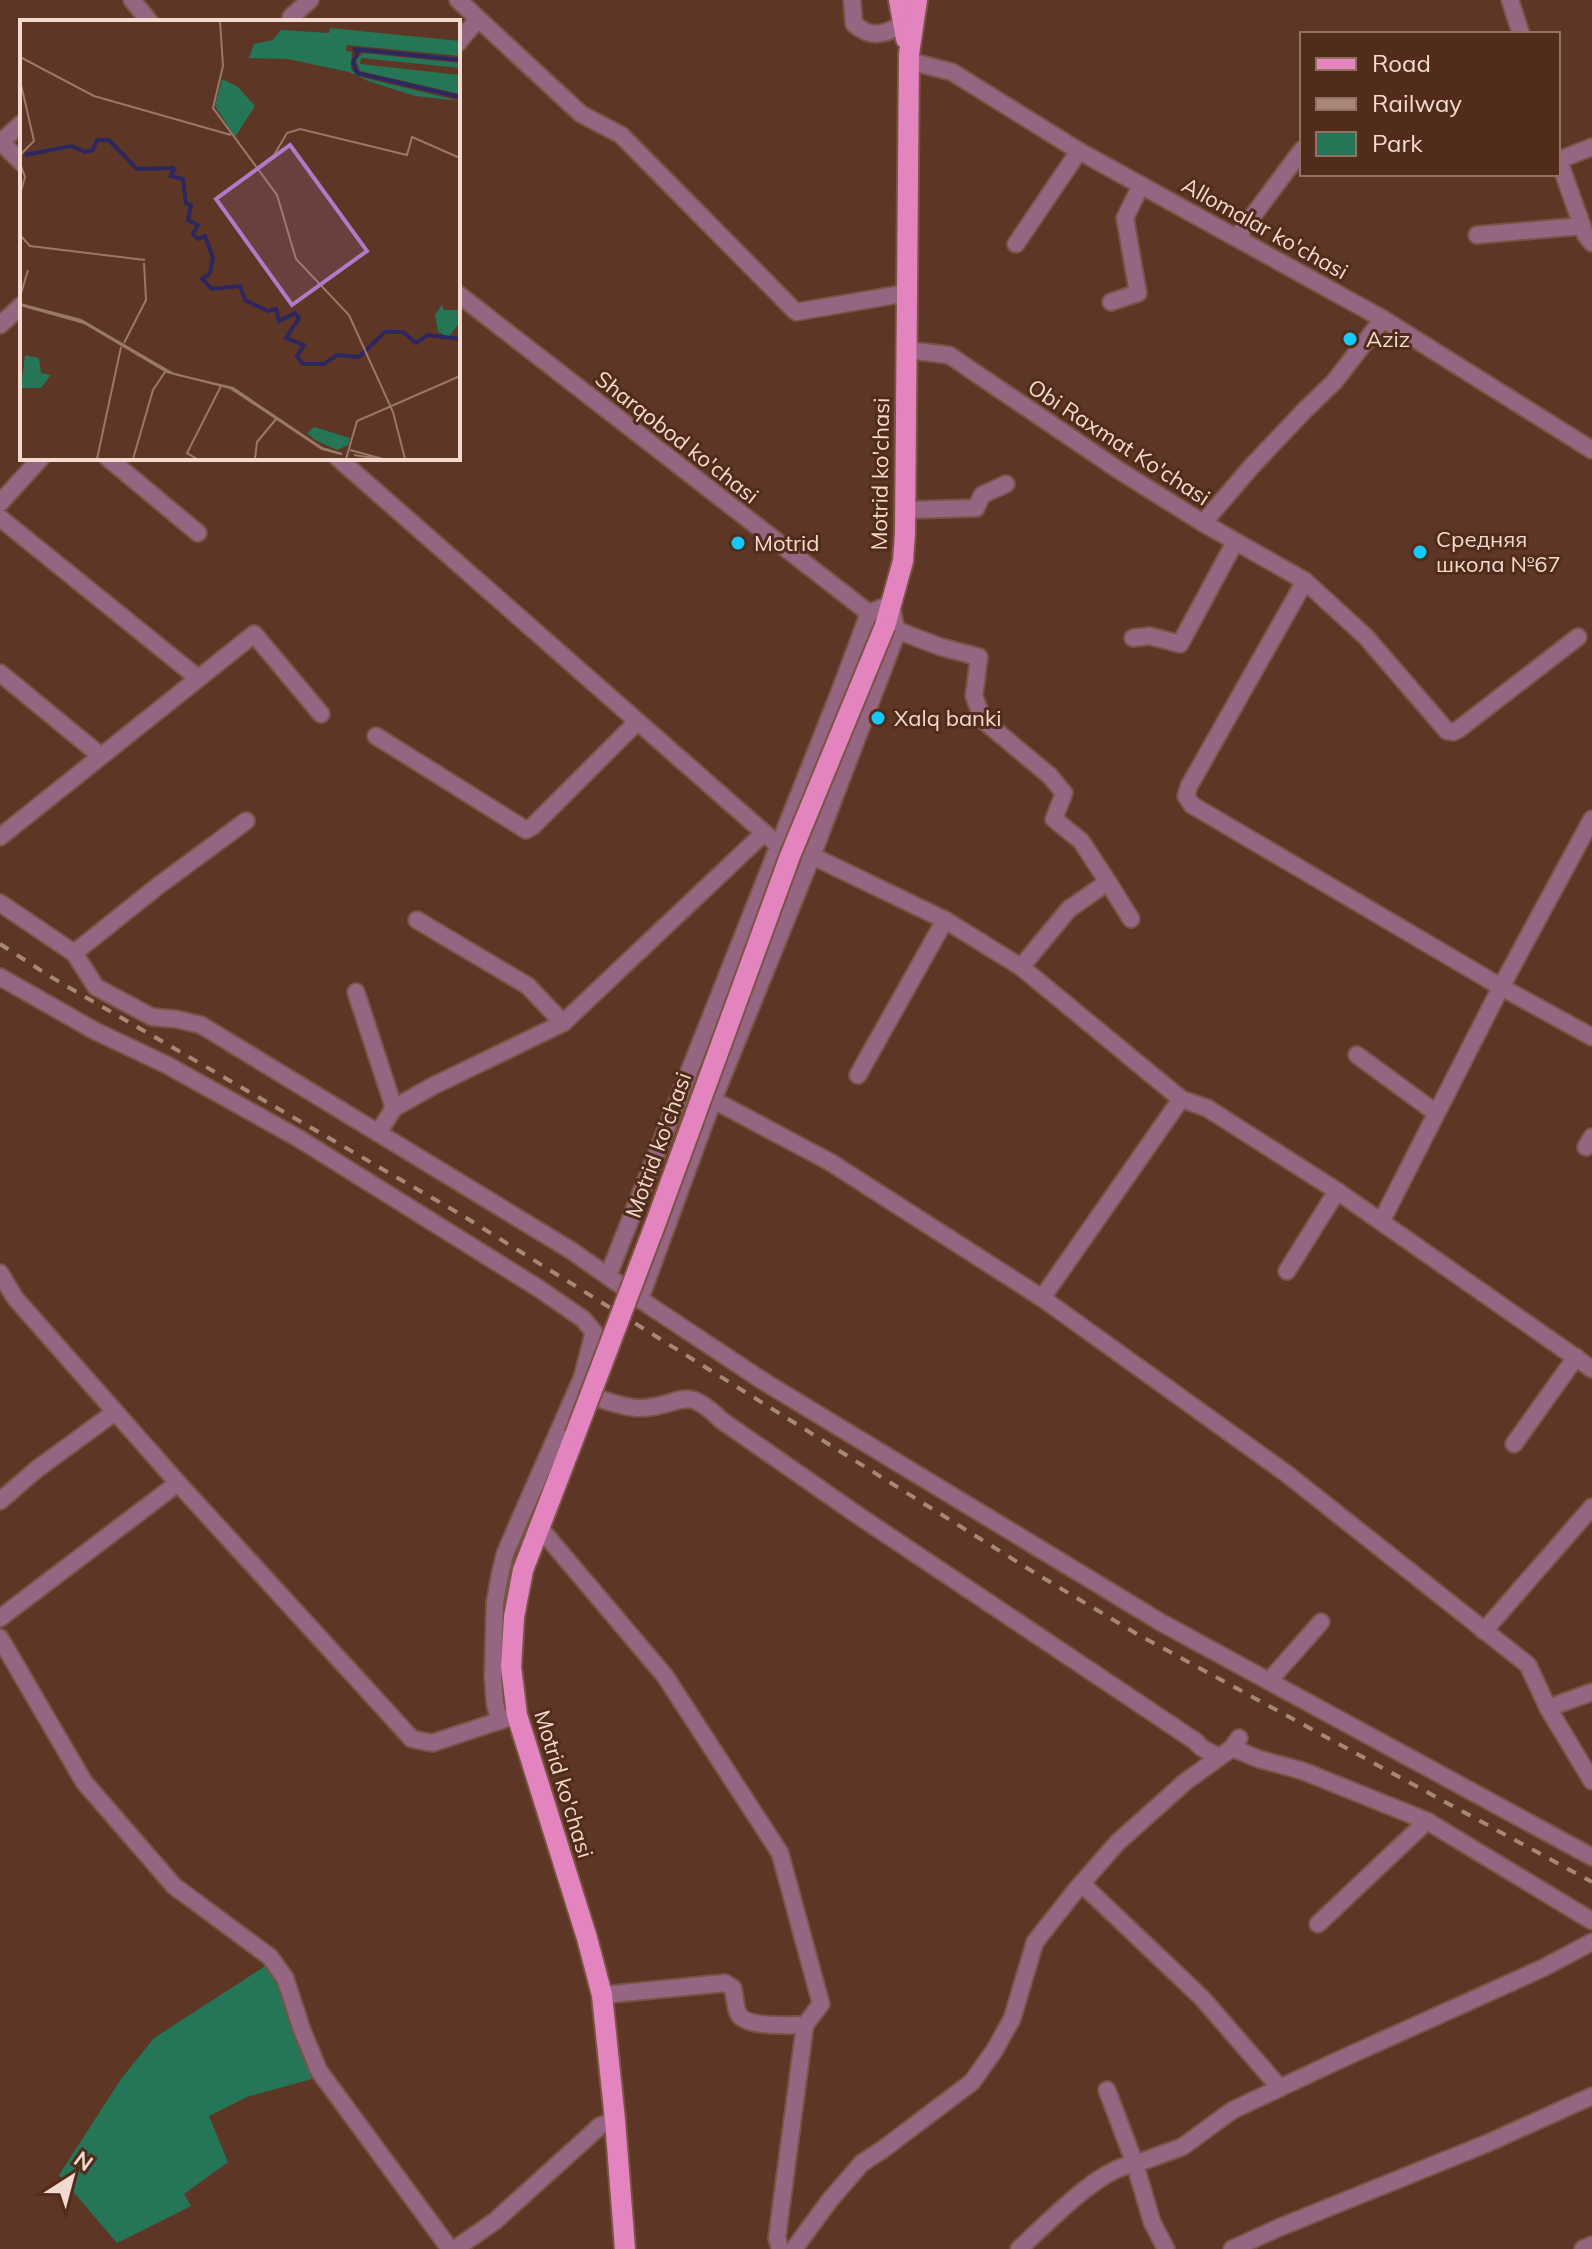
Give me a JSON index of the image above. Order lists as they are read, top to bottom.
{
  "streets": {
    "main road": ["Motrid ko'chasi"],
    "street": ["Allomalar ko'chasi", "Sharqobod ko'chasi", "Obi Raxmat Ko'chasi"]
  },
  "crossings": [
    ["Allomalar ko'chasi", "Motrid ko'chasi"],
    ["Sharqobod ko'chasi", "Motrid ko'chasi"],
    ["Obi Raxmat Ko'chasi", "Motrid ko'chasi"]
  ],
  "places": [
    "Aziz",
    "Motrid",
    "Средняя школа №67",
    "Xalq banki"
  ],
  "legend": ["Road", "Railway", "Park"],
  "north": "top right"
}
